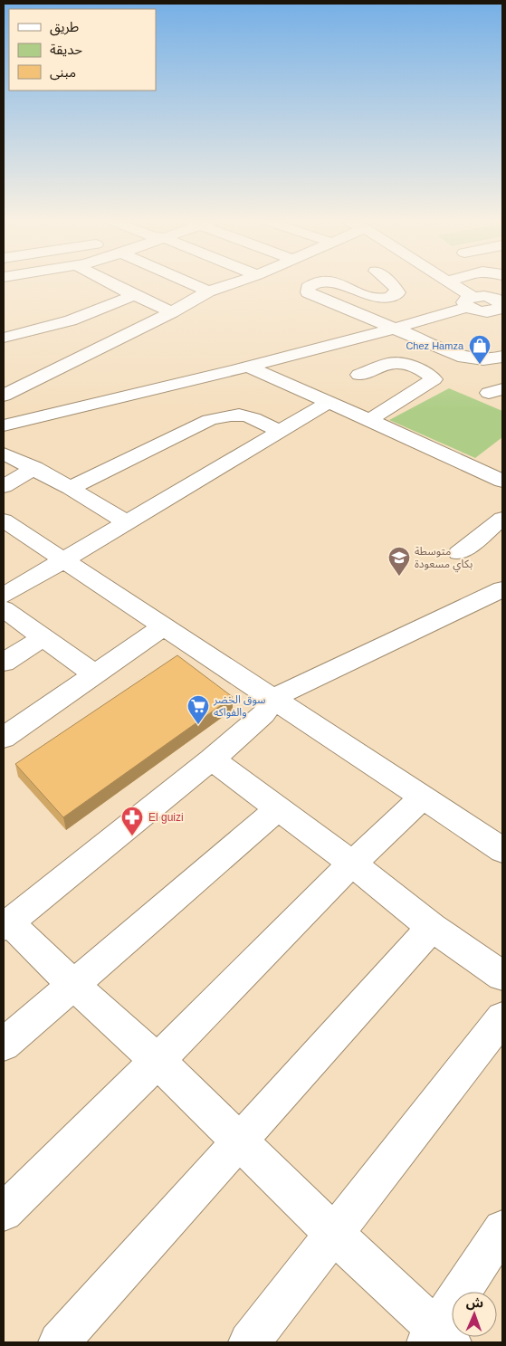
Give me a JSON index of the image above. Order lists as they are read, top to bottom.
{
  "places": {
    "shop": ["Chez Hamza"],
    "school or university": ["متوسطة بكاي مسعودة"],
    "supermarket": ["سوق الخضر والفواكه"],
    "pharmacy": ["El guizi"]
  },
  "legend": ["طريق", "حديقة", "مبنى"],
  "north": "top"
}
